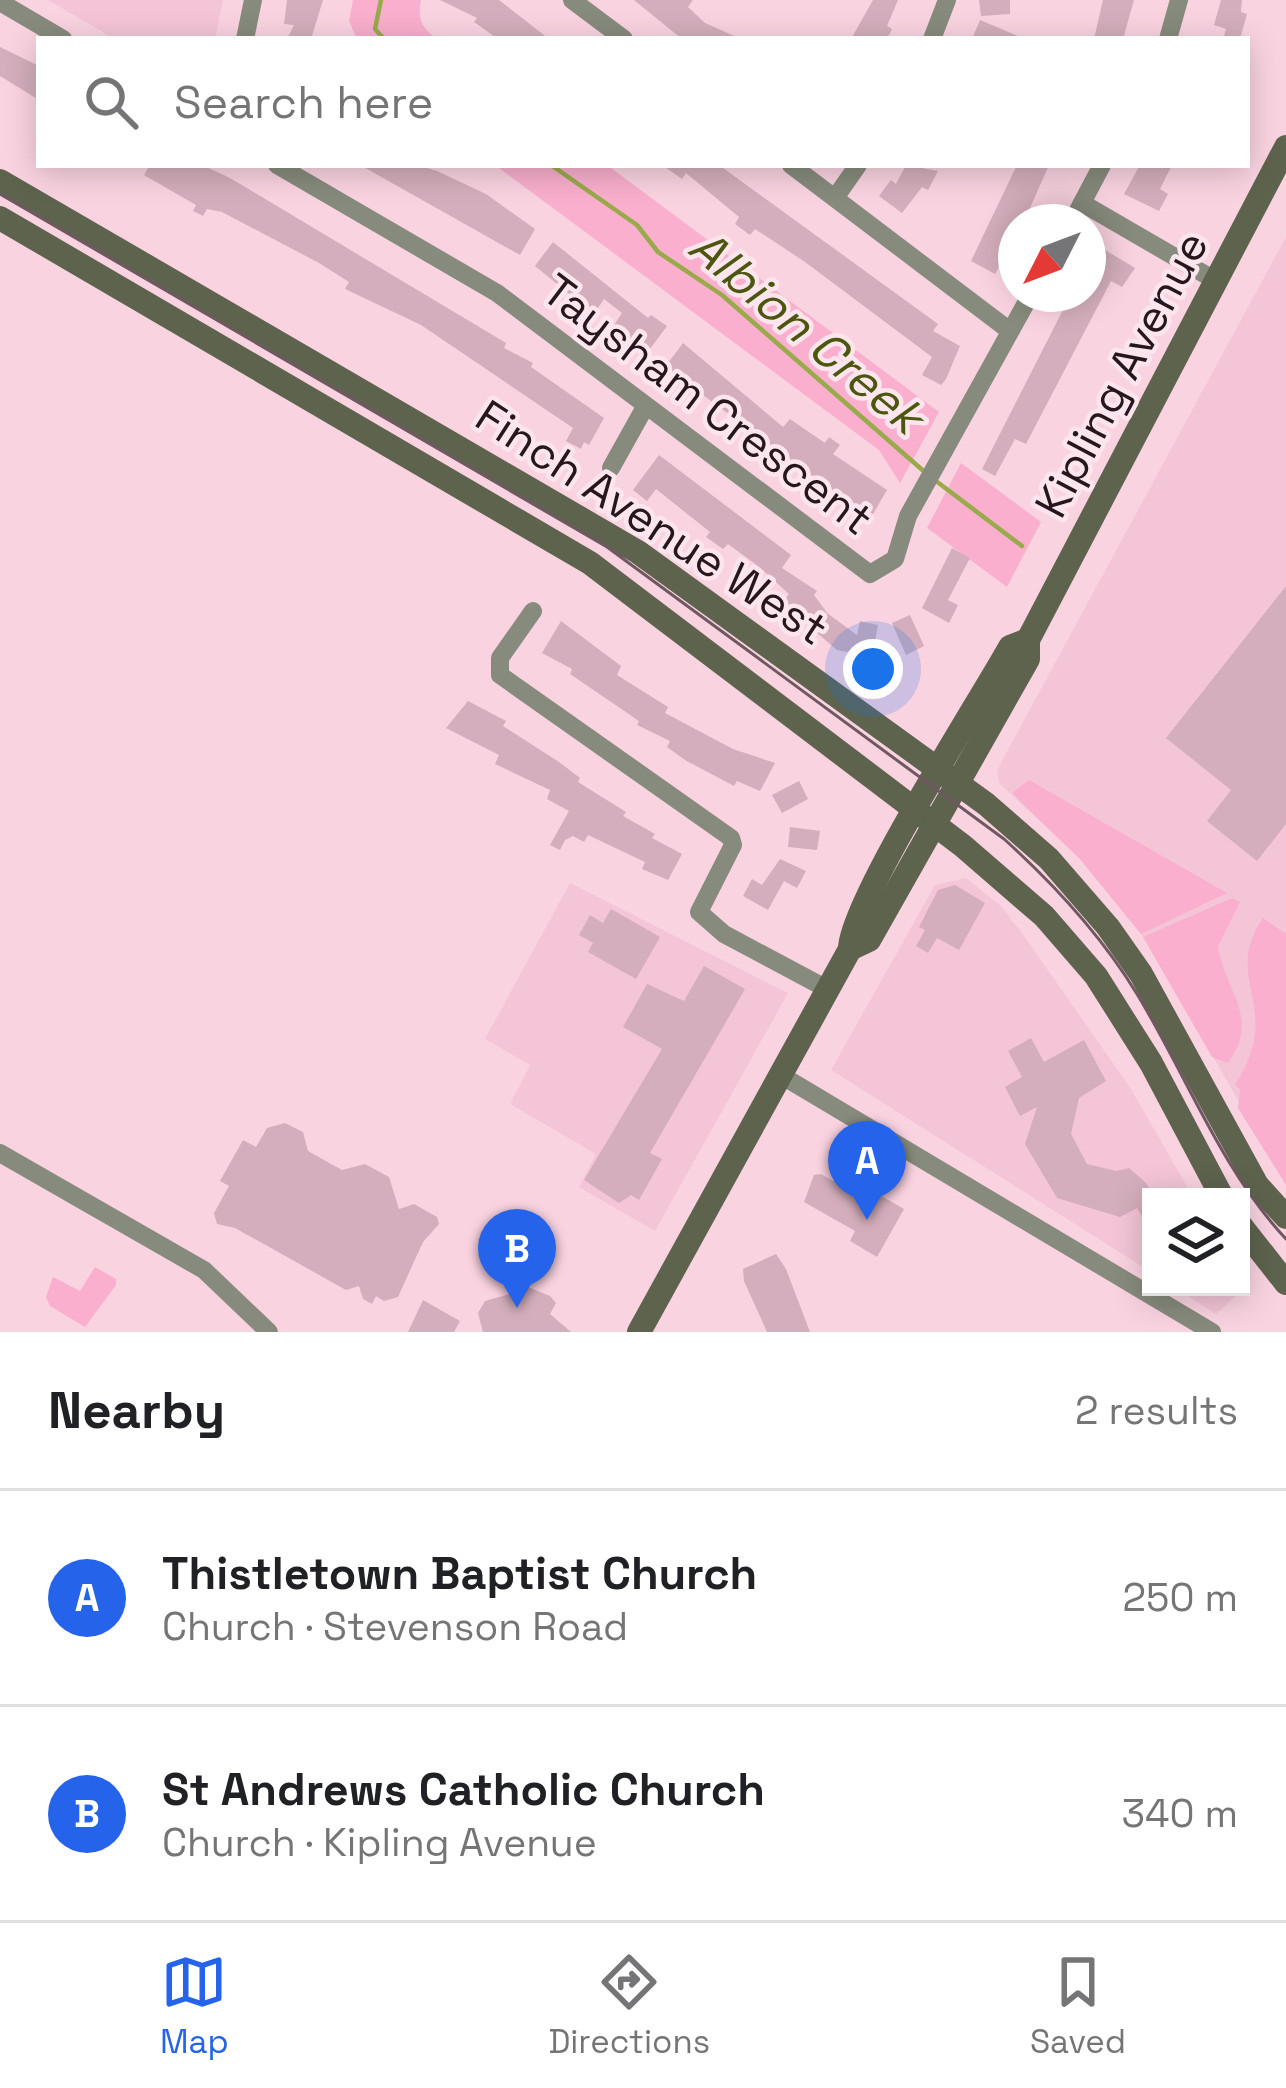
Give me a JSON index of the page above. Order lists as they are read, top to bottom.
{
  "streets": {
    "main road": ["Kipling Avenue", "Finch Avenue West"],
    "street": ["Taysham Crescent"]
  },
  "crossings": [
    ["Kipling Avenue", "Finch Avenue West"]
  ],
  "water": ["Albion Creek"],
  "north": "bottom left",
  "page": {
    "search": "Search here",
    "pins": ["A", "B"],
    "heading": ["Nearby", "2 results"],
    "list": [
      {
        "mark": "A",
        "name": "Thistletown Baptist Church",
        "note": "Church · Stevenson Road",
        "value": "250 m"
      },
      {
        "mark": "B",
        "name": "St Andrews Catholic Church",
        "note": "Church · Kipling Avenue",
        "value": "340 m"
      }
    ],
    "nav": ["Map", "Directions", "Saved"]
  }
}
